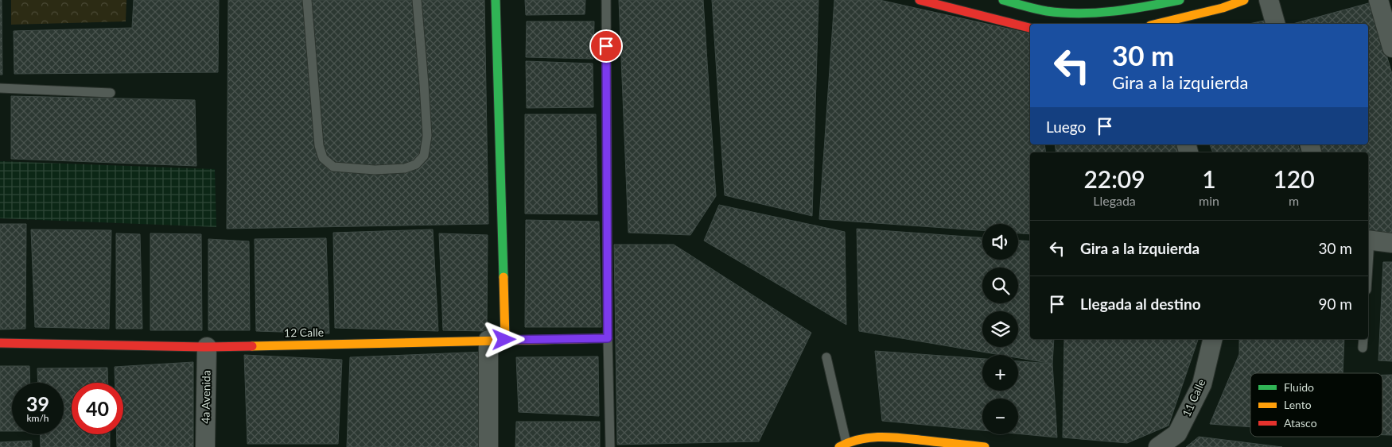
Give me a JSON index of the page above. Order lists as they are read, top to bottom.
{
  "streets": {
    "street": ["12 Calle", "4a Avenida", "11 Calle"]
  },
  "crossings": [
    ["12 Calle", "4a Avenida"]
  ],
  "legend": ["Fluido", "Lento", "Atasco"],
  "page": {
    "turn": ["30 m", "Gira a la izquierda"],
    "then": "Luego",
    "eta": [
      "22:09",
      "Llegada",
      "1",
      "min",
      "120",
      "m"
    ],
    "list": [
      {
        "name": "Gira a la izquierda",
        "value": "30 m"
      },
      {
        "name": "Llegada al destino",
        "value": "90 m"
      }
    ],
    "map_buttons": ["+", "−"],
    "speed": "39 km/h",
    "limit": "40"
  }
}
